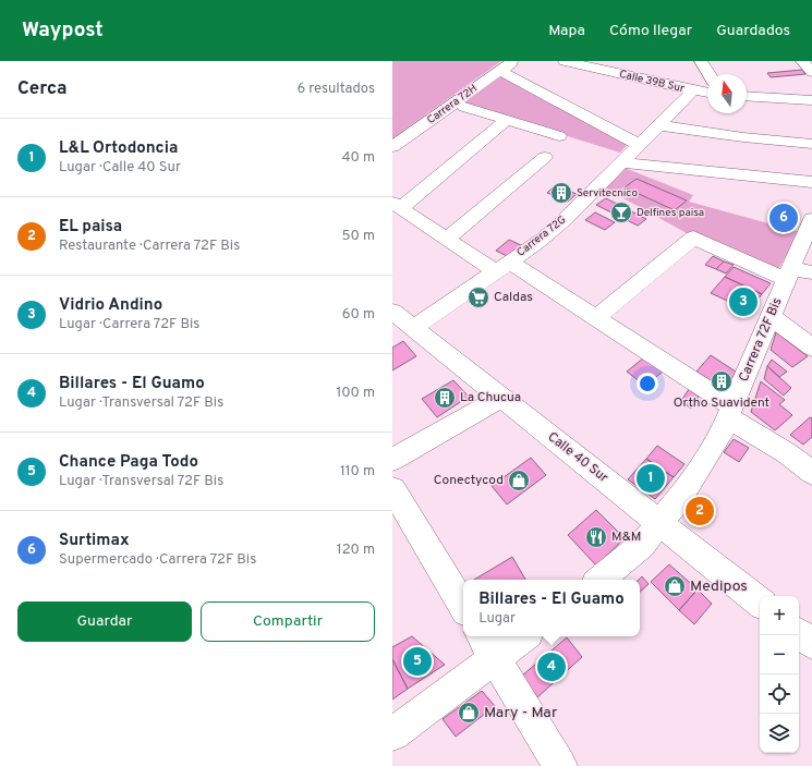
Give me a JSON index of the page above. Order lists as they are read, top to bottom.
{
  "streets": {
    "street": [
      "Calle 39B Sur",
      "Carrera 72H",
      "Carrera 72G",
      "Carrera 72F Bis",
      "Calle 40 Sur"
    ]
  },
  "crossings": [
    ["Calle 39B Sur", "Carrera 72G"],
    ["Carrera 72G", "Calle 40 Sur"],
    ["Carrera 72F Bis", "Calle 40 Sur"]
  ],
  "places": {
    "building": ["Servitecnico", "Ortho Suavident", "La Chucua"],
    "bar": ["Delfines paisa"],
    "supermarket": ["Caldas"],
    "shop": ["Conectycod", "Medipos", "Mary - Mar"],
    "restaurant": ["M&M"]
  },
  "north": "top",
  "page": {
    "header": "Waypost",
    "nav": ["Mapa", "Cómo llegar", "Guardados"],
    "heading": ["Cerca", "6 resultados"],
    "list": [
      {
        "mark": "1",
        "name": "L&L Ortodoncia",
        "note": "Lugar · Calle 40 Sur",
        "value": "40 m"
      },
      {
        "mark": "2",
        "name": "EL paisa",
        "note": "Restaurante · Carrera 72F Bis",
        "value": "50 m"
      },
      {
        "mark": "3",
        "name": "Vidrio Andino",
        "note": "Lugar · Carrera 72F Bis",
        "value": "60 m"
      },
      {
        "mark": "4",
        "name": "Billares - El Guamo",
        "note": "Lugar · Transversal 72F Bis",
        "value": "100 m"
      },
      {
        "mark": "5",
        "name": "Chance Paga Todo",
        "note": "Lugar · Transversal 72F Bis",
        "value": "110 m"
      },
      {
        "mark": "6",
        "name": "Surtimax",
        "note": "Supermercado · Carrera 72F Bis",
        "value": "120 m"
      }
    ],
    "pins": [
      "6",
      "3",
      "1",
      "2",
      "5",
      "4"
    ],
    "popup": ["Billares - El Guamo", "Lugar"],
    "buttons": ["Guardar", "Compartir"],
    "map_buttons": ["+", "−"]
  }
}
